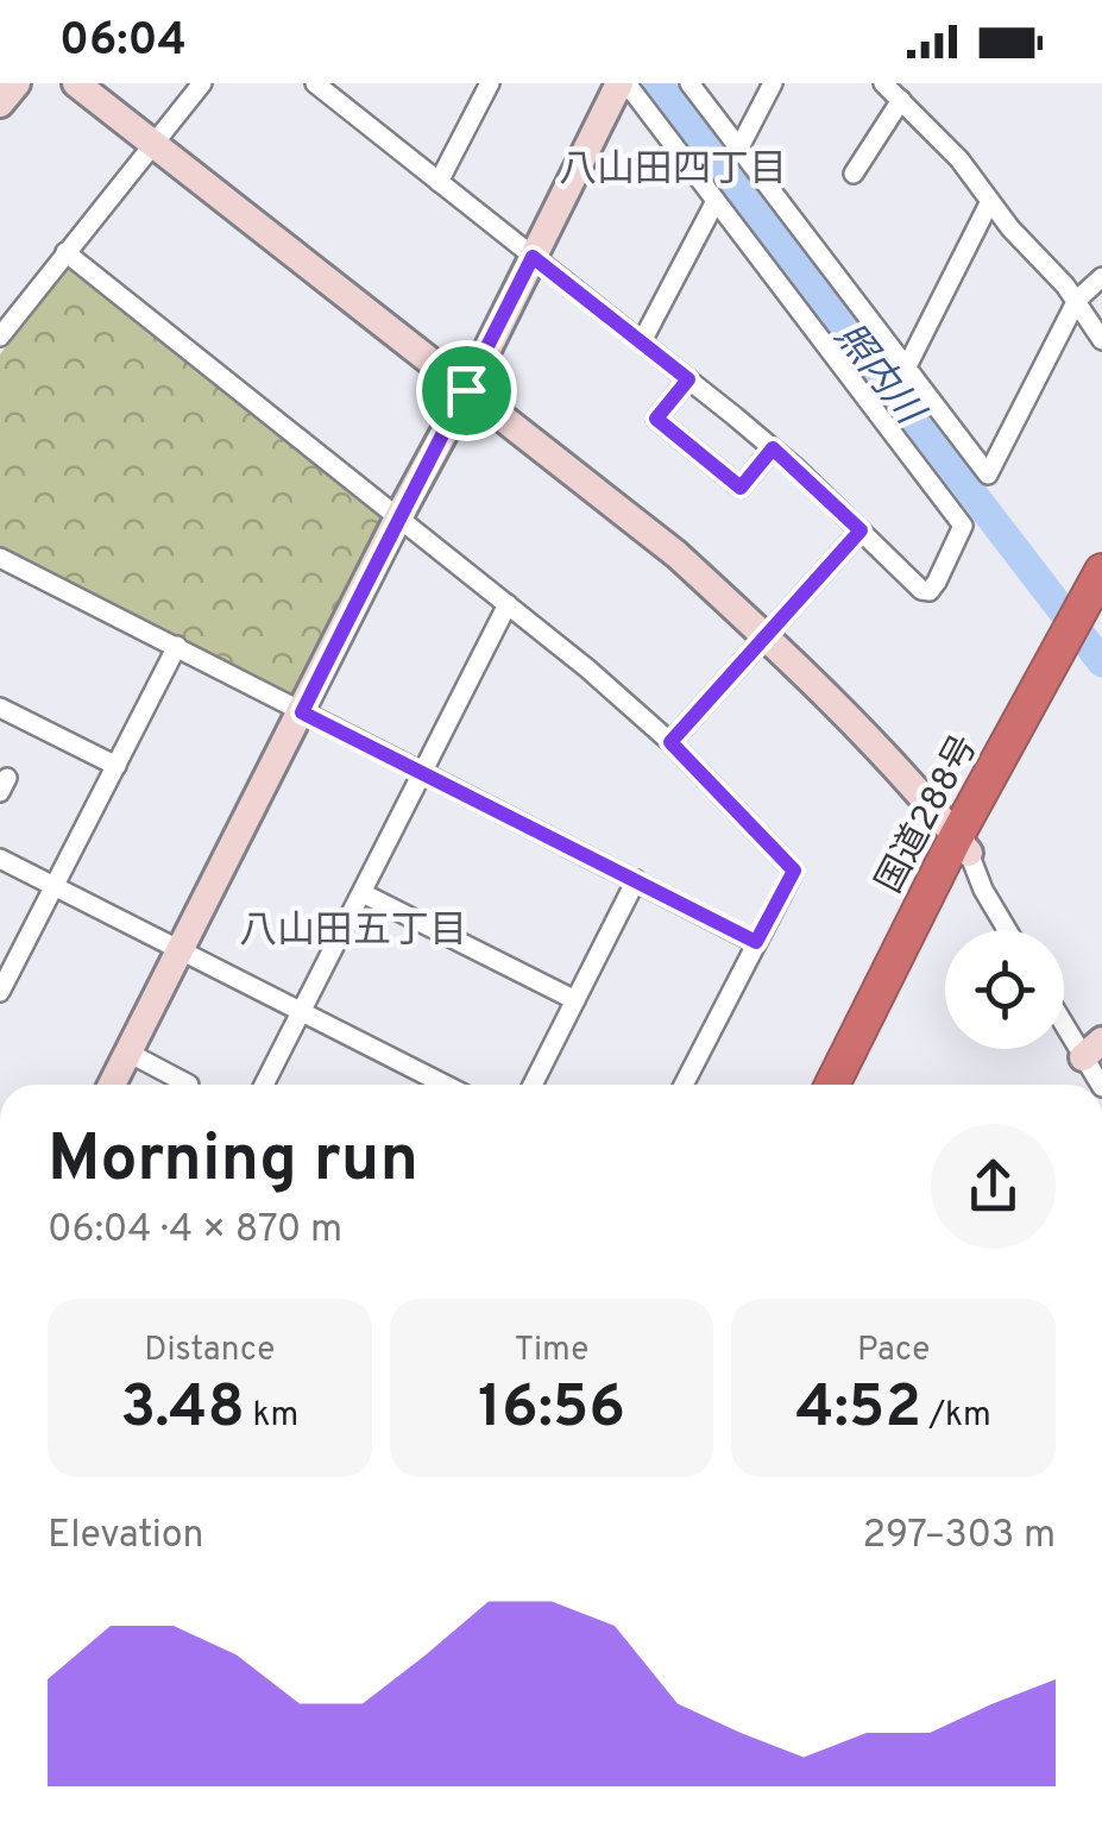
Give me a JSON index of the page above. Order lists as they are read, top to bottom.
{
  "streets": {
    "highway": ["国道288号"]
  },
  "districts": ["八山田四丁目", "八山田五丁目"],
  "water": ["照内川"],
  "page": {
    "status": "06:04",
    "heading": ["Morning run", "06:04 · 4 × 870 m"],
    "stats": [
      ["Distance", "3.48 km"],
      ["Time", "16:56"],
      ["Pace", "4:52 /km"]
    ],
    "chart": ["Elevation", "297–303 m"]
  }
}
